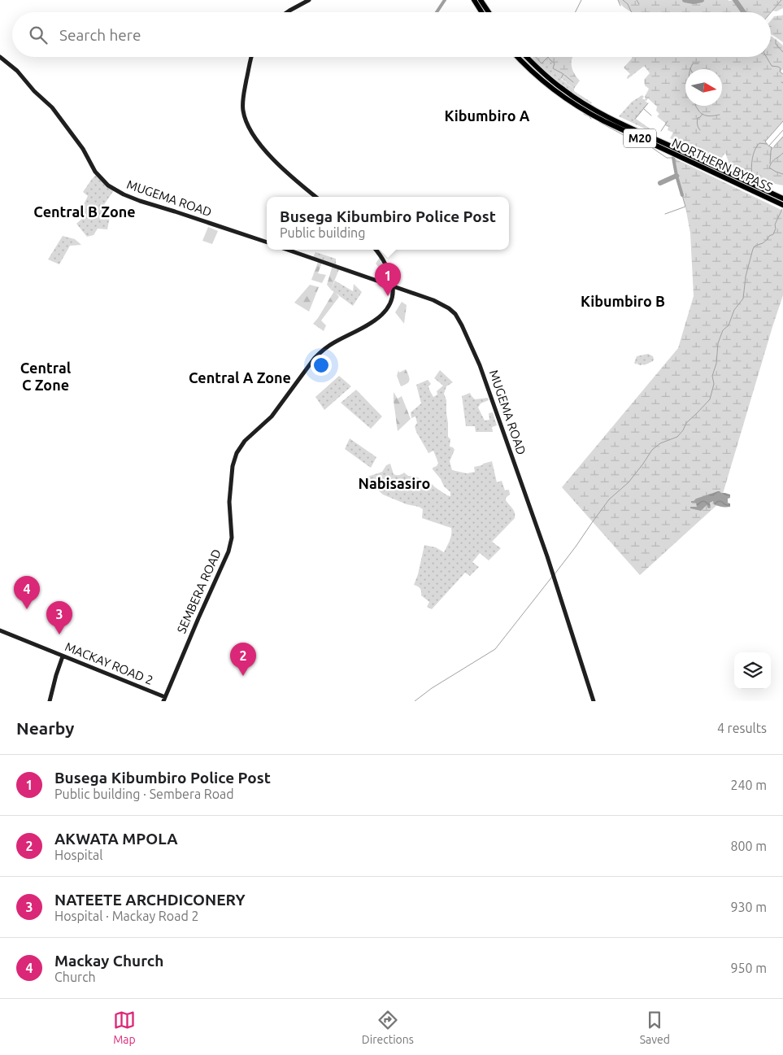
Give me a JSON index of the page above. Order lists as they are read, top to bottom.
{
  "streets": {
    "highway": ["M20", "NORTHERN BYPASS"],
    "street": ["MUGEMA ROAD", "SEMBERA ROAD", "MACKAY ROAD 2"]
  },
  "crossings": [
    ["MUGEMA ROAD", "SEMBERA ROAD"],
    ["SEMBERA ROAD", "MACKAY ROAD 2"]
  ],
  "districts": [
    "Kibumbiro A",
    "Central B Zone",
    "Kibumbiro B",
    "Central C Zone",
    "Central A Zone",
    "Nabisasiro"
  ],
  "north": "right",
  "page": {
    "search": "Search here",
    "popup": ["Busega Kibumbiro Police Post", "Public building"],
    "pins": [
      "1",
      "4",
      "3",
      "2"
    ],
    "heading": ["Nearby", "4 results"],
    "list": [
      {
        "mark": "1",
        "name": "Busega Kibumbiro Police Post",
        "note": "Public building · Sembera Road",
        "value": "240 m"
      },
      {
        "mark": "2",
        "name": "AKWATA MPOLA",
        "note": "Hospital",
        "value": "800 m"
      },
      {
        "mark": "3",
        "name": "NATEETE ARCHDICONERY",
        "note": "Hospital · Mackay Road 2",
        "value": "930 m"
      },
      {
        "mark": "4",
        "name": "Mackay Church",
        "note": "Church",
        "value": "950 m"
      }
    ],
    "nav": ["Map", "Directions", "Saved"]
  }
}
